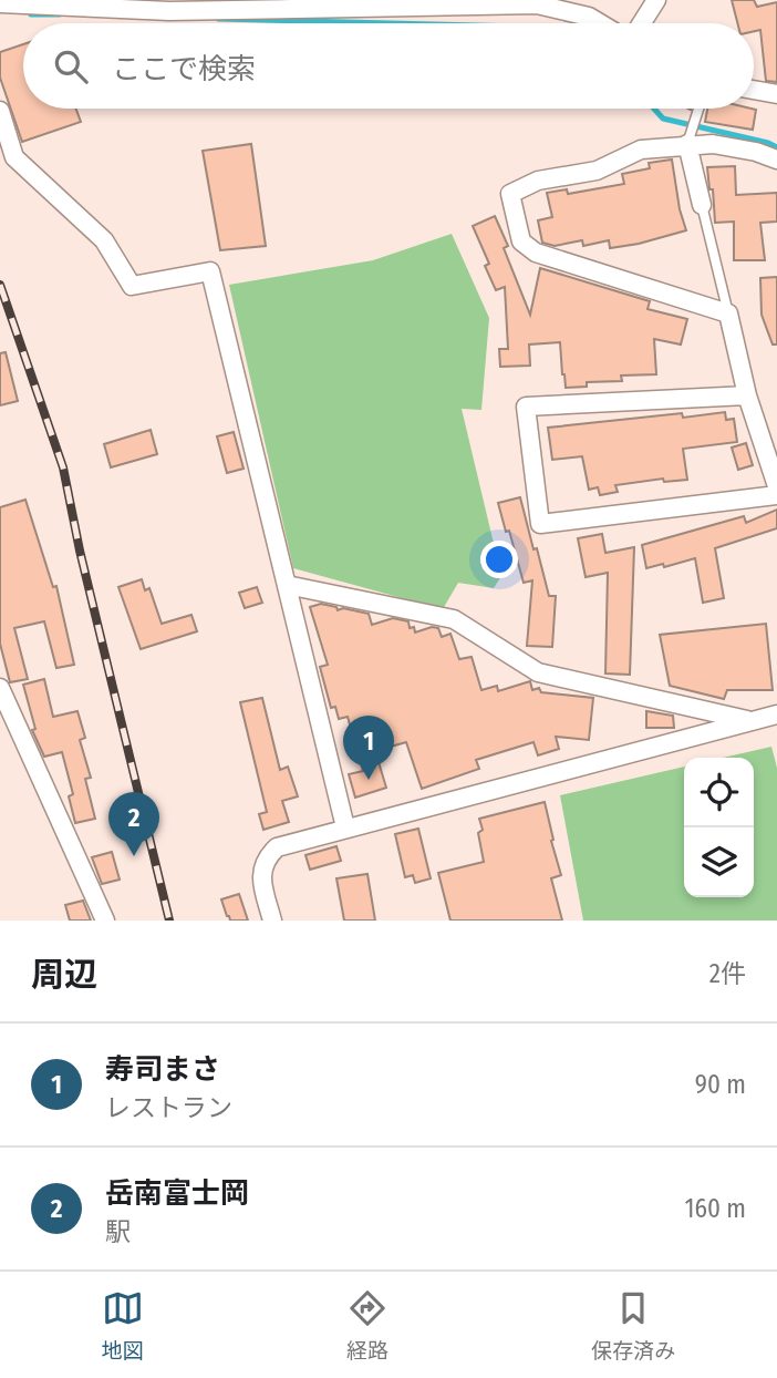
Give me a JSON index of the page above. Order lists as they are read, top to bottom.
{
  "page": {
    "search": "ここで検索",
    "pins": ["1", "2"],
    "heading": ["周辺", "2件"],
    "list": [
      {
        "mark": "1",
        "name": "寿司まさ",
        "note": "レストラン",
        "value": "90 m"
      },
      {
        "mark": "2",
        "name": "岳南富士岡",
        "note": "駅",
        "value": "160 m"
      }
    ],
    "nav": ["地図", "経路", "保存済み"]
  }
}
